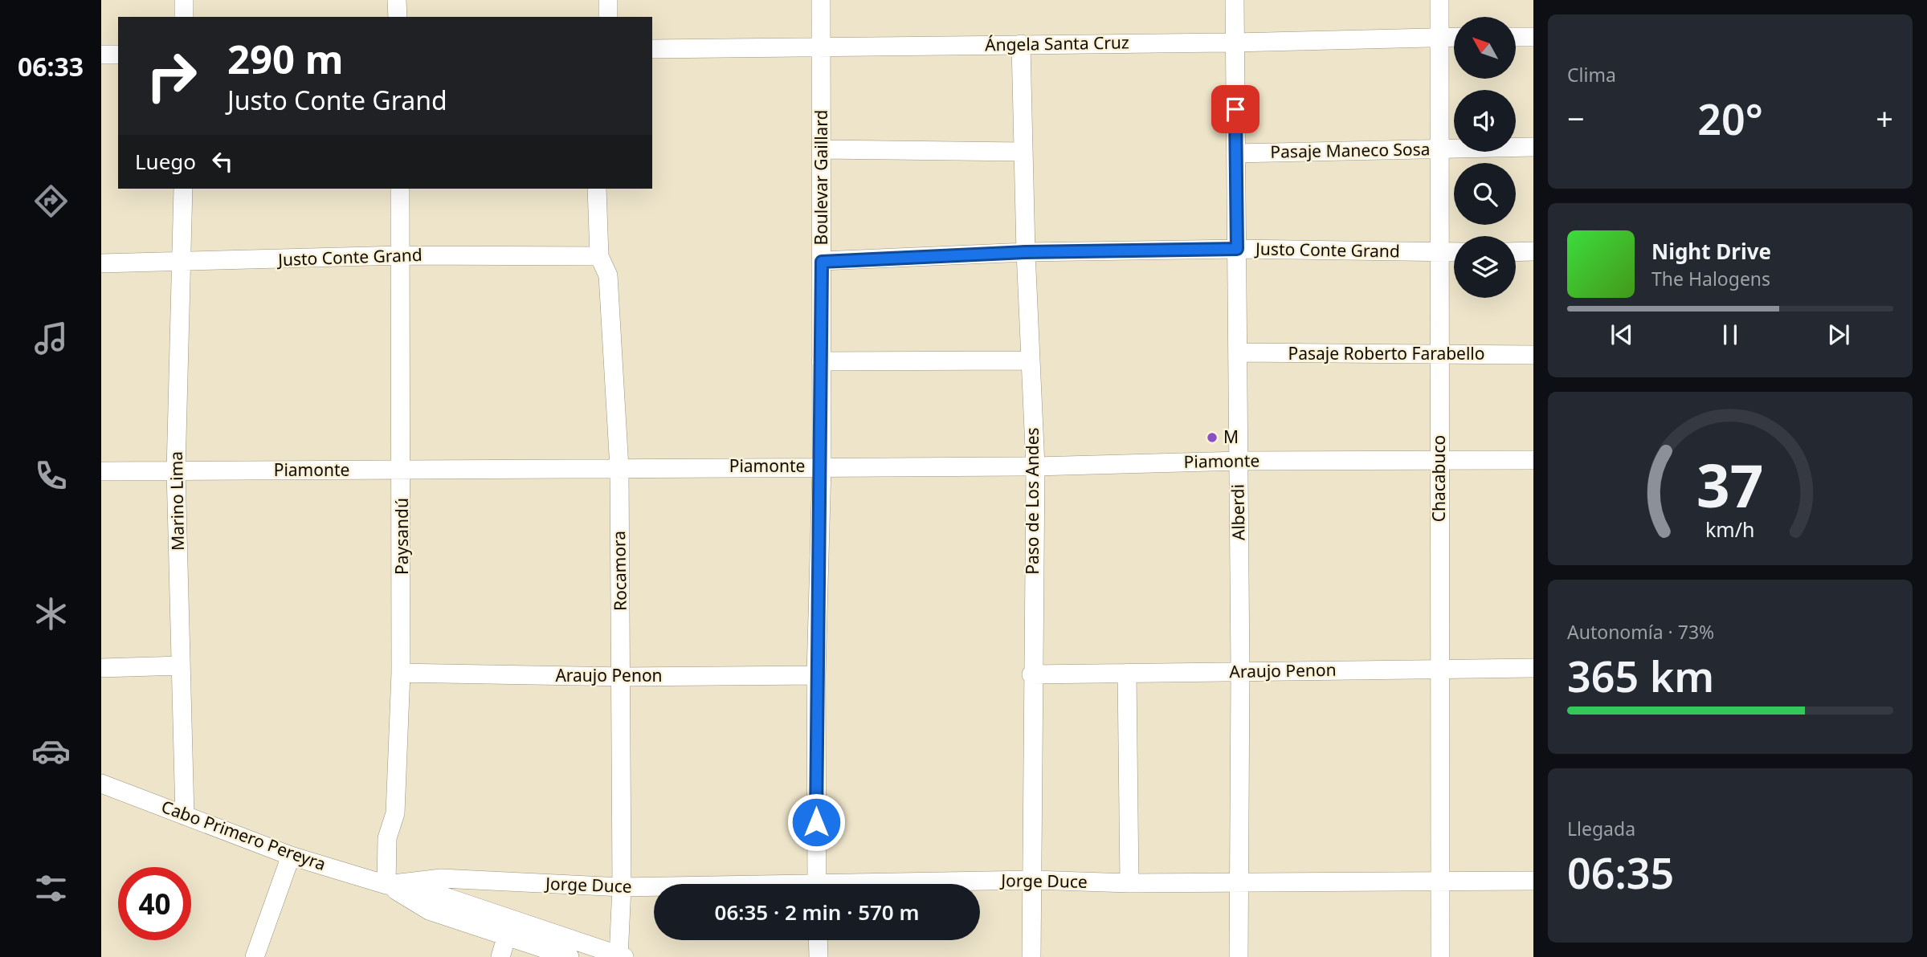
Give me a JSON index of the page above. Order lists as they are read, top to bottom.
{
  "streets": {
    "street": [
      "Ángela Santa Cruz",
      "Pasaje Maneco Sosa",
      "Boulevar Gaillard",
      "Justo Conte Grand",
      "Pasaje Roberto Farabello",
      "Piamonte",
      "Chacabuco",
      "Marino Lima",
      "Paso de Los Andes",
      "Alberdi",
      "Paysandú",
      "Rocamora",
      "Araujo Penon",
      "Cabo Primero Pereyra",
      "Jorge Duce"
    ]
  },
  "crossings": [
    ["Ángela Santa Cruz", "Boulevar Gaillard"],
    ["Ángela Santa Cruz", "Chacabuco"],
    ["Ángela Santa Cruz", "Paso de Los Andes"],
    ["Ángela Santa Cruz", "Alberdi"],
    ["Pasaje Maneco Sosa", "Chacabuco"],
    ["Pasaje Maneco Sosa", "Alberdi"],
    ["Boulevar Gaillard", "Justo Conte Grand"],
    ["Boulevar Gaillard", "Piamonte"],
    ["Boulevar Gaillard", "Araujo Penon"],
    ["Justo Conte Grand", "Chacabuco"],
    ["Justo Conte Grand", "Marino Lima"],
    ["Justo Conte Grand", "Paso de Los Andes"],
    ["Justo Conte Grand", "Alberdi"],
    ["Justo Conte Grand", "Paysandú"],
    ["Justo Conte Grand", "Rocamora"],
    ["Pasaje Roberto Farabello", "Chacabuco"],
    ["Pasaje Roberto Farabello", "Alberdi"],
    ["Piamonte", "Chacabuco"],
    ["Piamonte", "Marino Lima"],
    ["Piamonte", "Paso de Los Andes"],
    ["Piamonte", "Alberdi"],
    ["Piamonte", "Paysandú"],
    ["Piamonte", "Rocamora"],
    ["Chacabuco", "Araujo Penon"],
    ["Chacabuco", "Jorge Duce"],
    ["Marino Lima", "Cabo Primero Pereyra"],
    ["Paso de Los Andes", "Araujo Penon"],
    ["Paso de Los Andes", "Jorge Duce"],
    ["Alberdi", "Araujo Penon"],
    ["Alberdi", "Jorge Duce"],
    ["Paysandú", "Araujo Penon"],
    ["Paysandú", "Cabo Primero Pereyra"],
    ["Paysandú", "Jorge Duce"],
    ["Rocamora", "Araujo Penon"],
    ["Rocamora", "Cabo Primero Pereyra"],
    ["Rocamora", "Jorge Duce"],
    ["Cabo Primero Pereyra", "Jorge Duce"]
  ],
  "places": ["M"],
  "north": "top left",
  "page": {
    "tabs": "06:33",
    "tile": [
      "Clima",
      ["Autonomía · 73%", "365 km"],
      ["Llegada", "06:35"]
    ],
    "turn": ["290 m", "Justo Conte Grand"],
    "heat": ["−", "20°", "+"],
    "then": "Luego",
    "song": ["Night Drive", "The Halogens"],
    "limit": "40",
    "trip": "06:35 · 2 min · 570 m",
    "gauge": ["37", "km/h"]
  }
}
